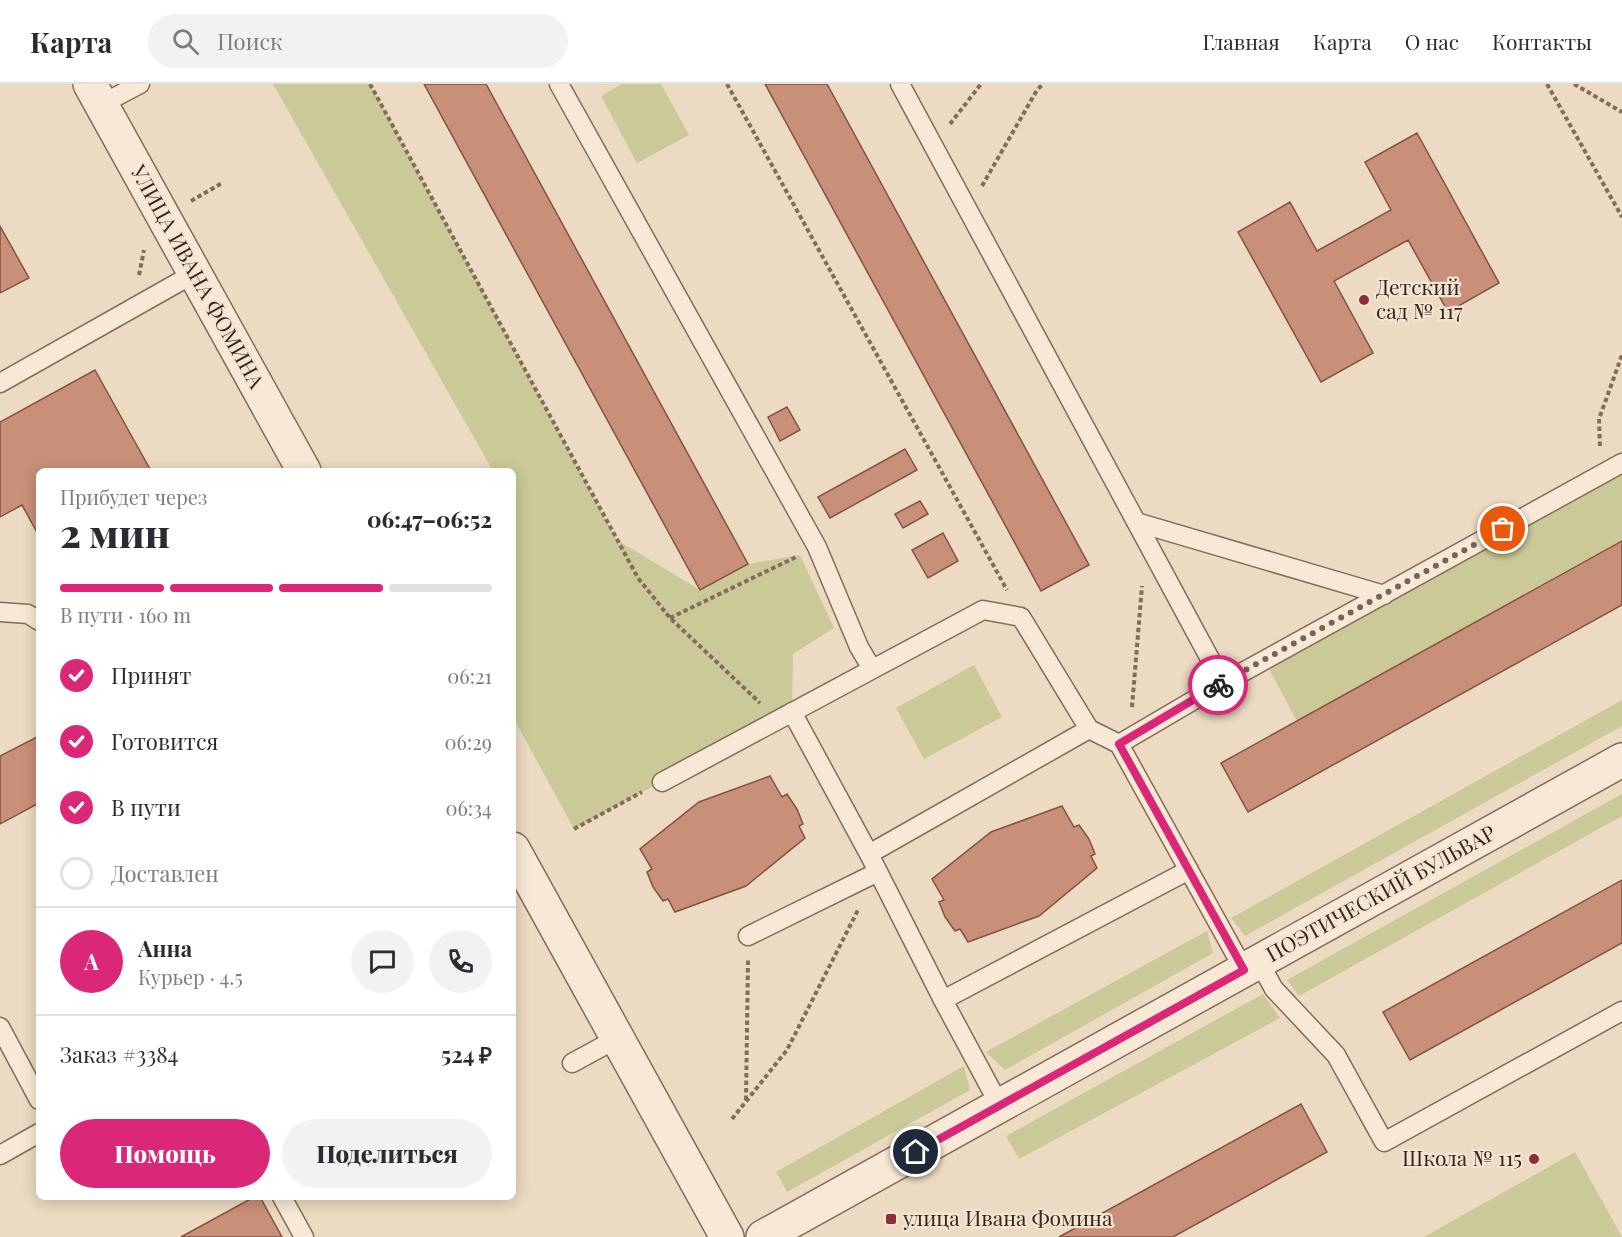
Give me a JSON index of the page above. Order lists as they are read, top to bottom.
{
  "streets": {
    "street": ["УЛИЦА ИВАНА ФОМИНА", "ПОЭТИЧЕСКИЙ БУЛЬВАР"]
  },
  "places": {
    "other": ["Детский сад № 117", "Школа № 115"],
    "transit": ["улица Ивана Фомина"]
  },
  "page": {
    "header": "Карта",
    "search": "Поиск",
    "nav": [
      "Главная",
      "Карта",
      "О нас",
      "Контакты"
    ],
    "heading": ["2 мин", "Прибудет через", "06:47–06:52"],
    "panel": [
      "Анна",
      "Курьер · 4.5",
      "Заказ #3384",
      "524 ₽"
    ],
    "bar": "В пути · 160 m",
    "list": [
      ["Принят", "06:21"],
      ["Готовится", "06:29"],
      ["В пути", "06:34"],
      "Доставлен"
    ],
    "round": "А",
    "buttons": ["Помощь", "Поделиться"]
  }
}
